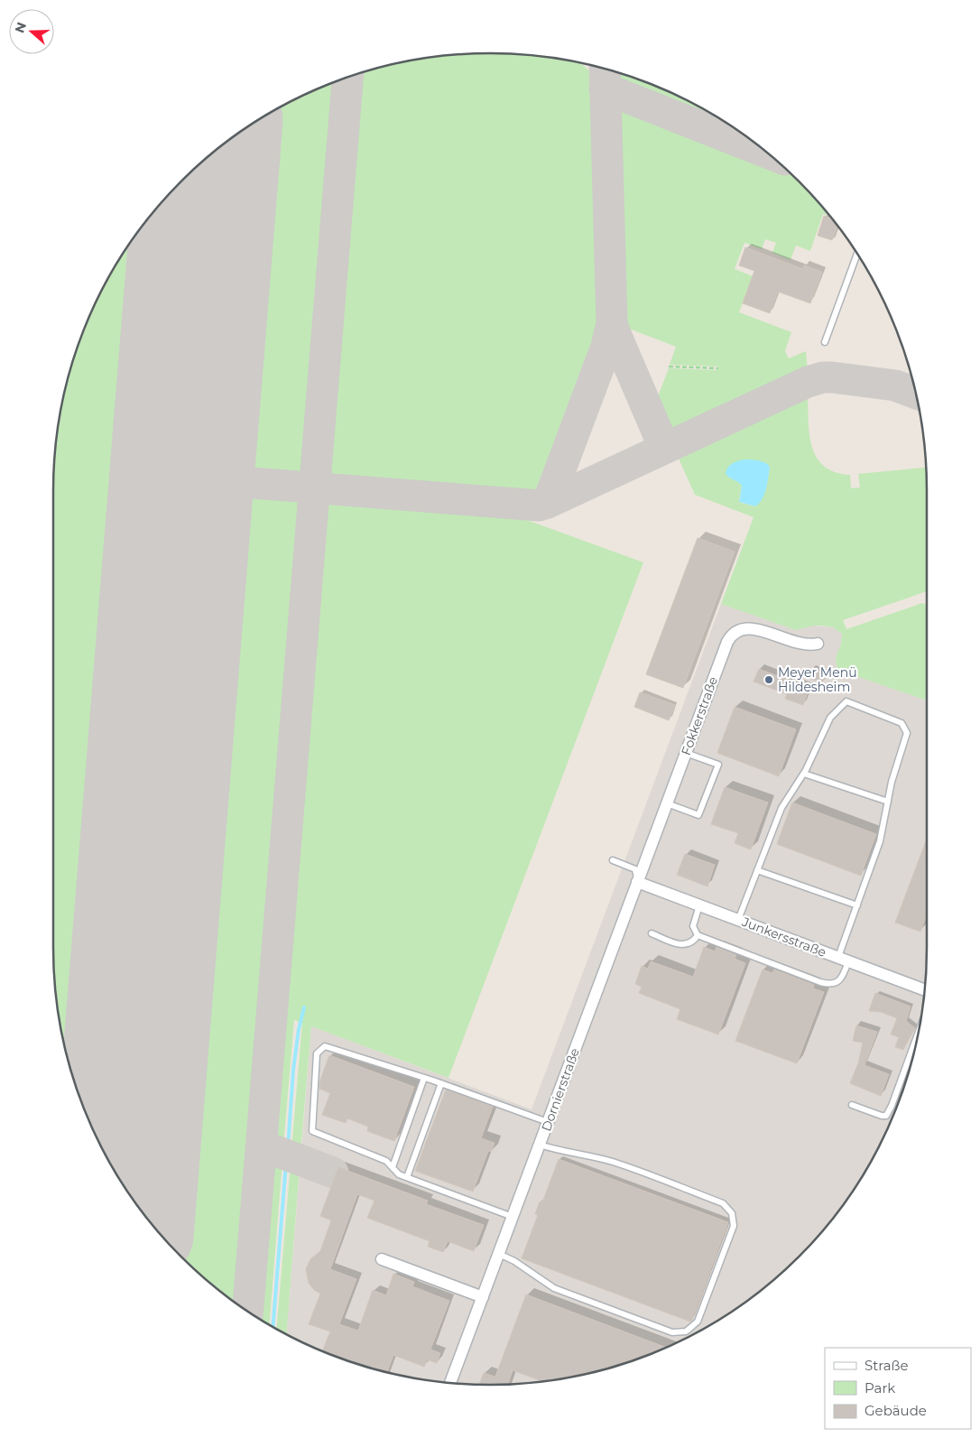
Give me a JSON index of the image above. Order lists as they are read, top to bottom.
{
  "streets": {
    "street": ["Fokkerstraße", "Junkersstraße", "Dornierstraße"]
  },
  "crossings": [
    ["Fokkerstraße", "Junkersstraße"],
    ["Fokkerstraße", "Dornierstraße"],
    ["Junkersstraße", "Dornierstraße"]
  ],
  "places": ["Meyer Menü Hildesheim"],
  "legend": ["Straße", "Park", "Gebäude"],
  "north": "left"
}
